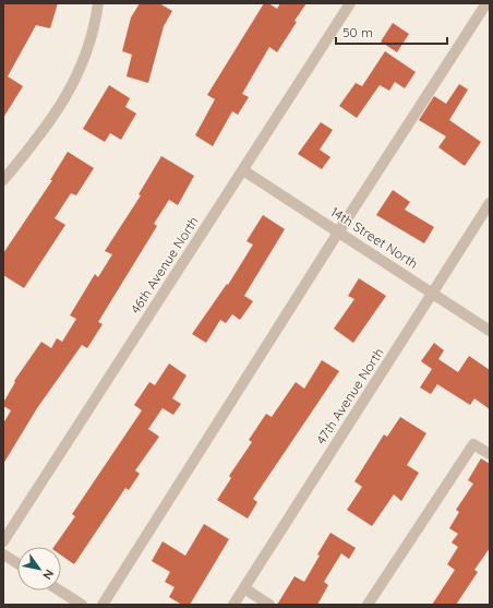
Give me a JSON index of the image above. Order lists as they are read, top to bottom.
{
  "streets": {
    "street": ["14th Street North", "46th Avenue North", "47th Avenue North"]
  },
  "crossings": [
    ["14th Street North", "46th Avenue North"],
    ["14th Street North", "47th Avenue North"]
  ],
  "scale_bar": "50 m",
  "north": "bottom right"
}
